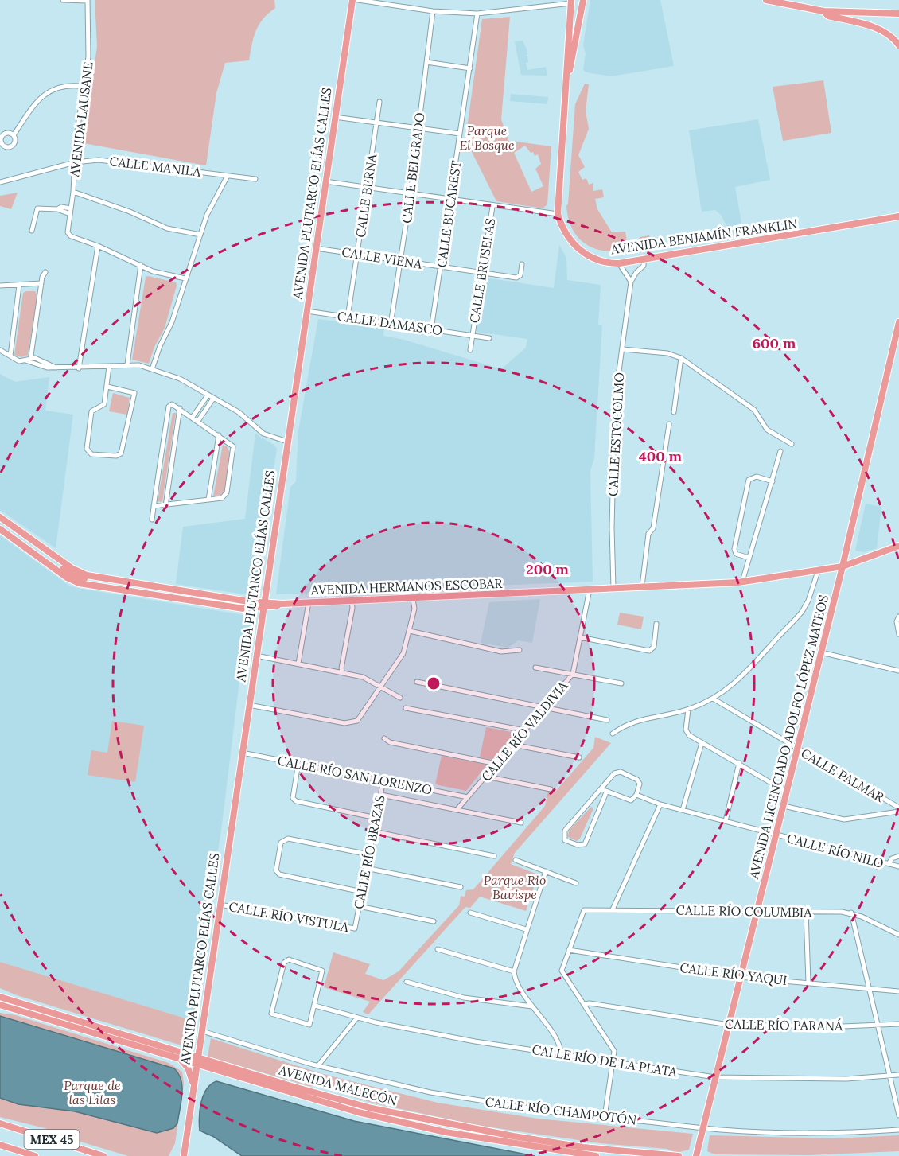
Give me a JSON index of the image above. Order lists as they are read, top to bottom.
{
  "streets": {
    "main road": [
      "AVENIDA PLUTARCO ELÍAS CALLES",
      "AVENIDA BENJAMÍN FRANKLIN",
      "AVENIDA HERMANOS ESCOBAR",
      "AVENIDA LICENCIADO ADOLFO LÓPEZ MATEOS",
      "AVENIDA MALECÓN",
      "MEX 45"
    ],
    "street": [
      "AVENIDA LAUSANE",
      "CALLE MANILA",
      "CALLE BELGRADO",
      "CALLE BERNA",
      "CALLE BUCAREST",
      "CALLE VIENA",
      "CALLE BRUSELAS",
      "CALLE DAMASCO",
      "CALLE ESTOCOLMO",
      "CALLE RÍO VALDIVIA",
      "CALLE RÍO SAN LORENZO",
      "CALLE PALMAR",
      "CALLE RÍO NILO",
      "CALLE RÍO BRAZAS",
      "CALLE RÍO COLUMBIA",
      "CALLE RÍO VISTULA",
      "CALLE RÍO YAQUI",
      "CALLE RÍO PARANÁ",
      "CALLE RÍO DE LA PLATA",
      "CALLE RÍO CHAMPOTÓN"
    ]
  },
  "crossings": [
    ["AVENIDA LAUSANE", "CALLE MANILA"],
    ["CALLE BELGRADO", "CALLE VIENA"],
    ["CALLE BELGRADO", "CALLE DAMASCO"],
    ["AVENIDA PLUTARCO ELÍAS CALLES", "CALLE VIENA"],
    ["AVENIDA PLUTARCO ELÍAS CALLES", "CALLE DAMASCO"],
    ["AVENIDA PLUTARCO ELÍAS CALLES", "AVENIDA HERMANOS ESCOBAR"],
    ["AVENIDA PLUTARCO ELÍAS CALLES", "CALLE RÍO SAN LORENZO"],
    ["AVENIDA PLUTARCO ELÍAS CALLES", "CALLE RÍO VISTULA"],
    ["AVENIDA PLUTARCO ELÍAS CALLES", "AVENIDA MALECÓN"],
    ["AVENIDA PLUTARCO ELÍAS CALLES", "CALLE RÍO CHAMPOTÓN"],
    ["CALLE BERNA", "CALLE VIENA"],
    ["CALLE BERNA", "CALLE DAMASCO"],
    ["CALLE BUCAREST", "CALLE VIENA"],
    ["CALLE BUCAREST", "CALLE DAMASCO"],
    ["AVENIDA BENJAMÍN FRANKLIN", "CALLE ESTOCOLMO"],
    ["CALLE VIENA", "CALLE BRUSELAS"],
    ["CALLE BRUSELAS", "CALLE DAMASCO"],
    ["CALLE ESTOCOLMO", "AVENIDA HERMANOS ESCOBAR"],
    ["AVENIDA HERMANOS ESCOBAR", "CALLE RÍO VALDIVIA"],
    ["AVENIDA HERMANOS ESCOBAR", "AVENIDA LICENCIADO ADOLFO LÓPEZ MATEOS"],
    ["CALLE RÍO VALDIVIA", "CALLE RÍO SAN LORENZO"],
    ["AVENIDA LICENCIADO ADOLFO LÓPEZ MATEOS", "CALLE PALMAR"],
    ["AVENIDA LICENCIADO ADOLFO LÓPEZ MATEOS", "CALLE RÍO NILO"],
    ["AVENIDA LICENCIADO ADOLFO LÓPEZ MATEOS", "CALLE RÍO COLUMBIA"],
    ["AVENIDA LICENCIADO ADOLFO LÓPEZ MATEOS", "CALLE RÍO YAQUI"],
    ["AVENIDA LICENCIADO ADOLFO LÓPEZ MATEOS", "CALLE RÍO PARANÁ"],
    ["AVENIDA LICENCIADO ADOLFO LÓPEZ MATEOS", "CALLE RÍO DE LA PLATA"],
    ["AVENIDA LICENCIADO ADOLFO LÓPEZ MATEOS", "CALLE RÍO CHAMPOTÓN"],
    ["CALLE RÍO SAN LORENZO", "CALLE RÍO BRAZAS"],
    ["CALLE RÍO BRAZAS", "CALLE RÍO VISTULA"],
    ["CALLE RÍO COLUMBIA", "CALLE RÍO YAQUI"]
  ],
  "parks": ["Parque El Bosque", "Parque Rio Bavispe", "Parque de las Lilas"],
  "rings": ["600 m", "400 m", "200 m"]
}
